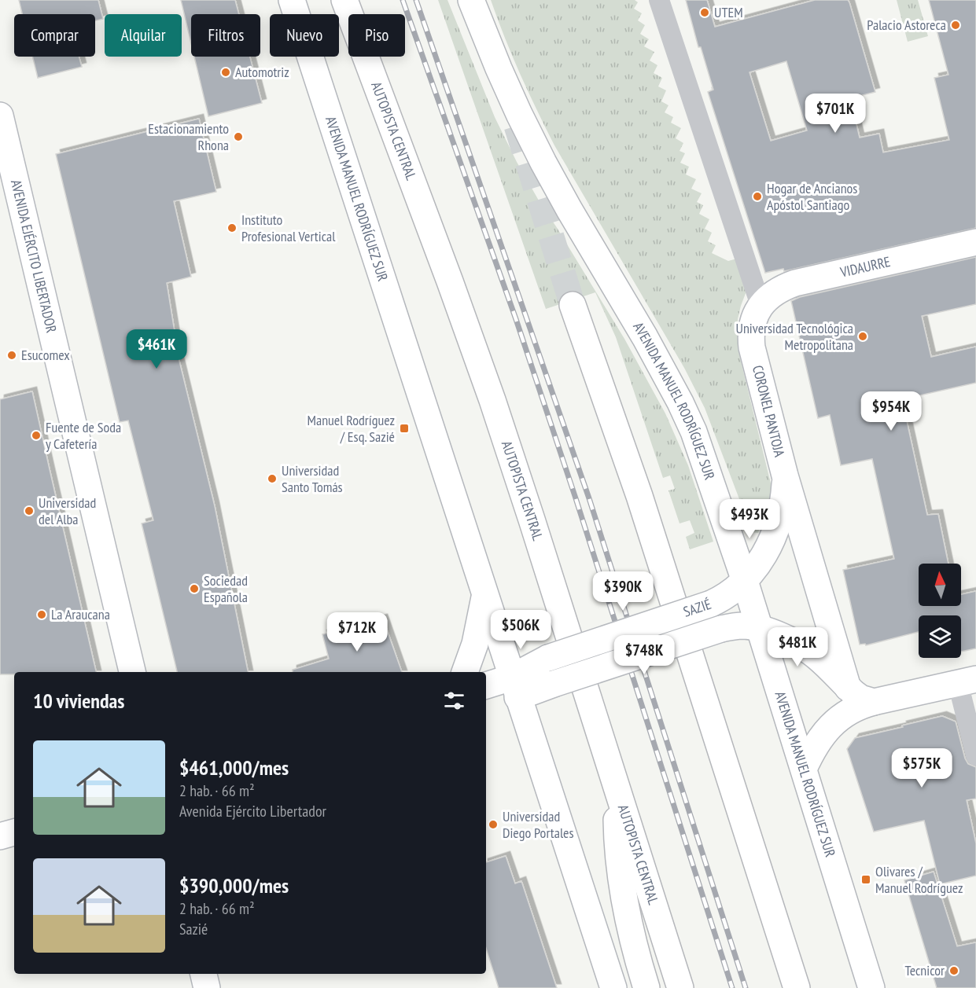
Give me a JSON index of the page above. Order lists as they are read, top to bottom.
{
  "streets": {
    "main road": [
      "AUTOPISTA CENTRAL",
      "AVENIDA MANUEL RODRÍGUEZ SUR",
      "AVENIDA EJÉRCITO LIBERTADOR",
      "VIDAURRE",
      "CORONEL PANTOJA",
      "SAZIÉ"
    ]
  },
  "crossings": [
    ["AVENIDA MANUEL RODRÍGUEZ SUR", "SAZIÉ"],
    ["VIDAURRE", "CORONEL PANTOJA"],
    ["CORONEL PANTOJA", "SAZIÉ"]
  ],
  "places": {
    "other": [
      "UTEM",
      "Palacio Astoreca",
      "Automotriz",
      "Estacionamiento Rhona",
      "Hogar de Ancianos Apóstol Santiago",
      "Instituto Profesional Vertical",
      "Universidad Tecnológica Metropolitana",
      "Esucomex",
      "Fuente de Soda y Cafetería",
      "Universidad Santo Tomás",
      "Universidad del Alba",
      "Sociedad Española",
      "La Araucana",
      "Universidad Diego Portales",
      "Tecnicor"
    ],
    "transit": ["Manuel Rodríguez / Esq. Sazié", "Olivares / Manuel Rodríguez"]
  },
  "north": "top",
  "page": {
    "chip": [
      "Comprar",
      "Alquilar",
      "Filtros",
      "Nuevo",
      "Piso"
    ],
    "price": [
      "$701K",
      "$461K",
      "$954K",
      "$493K",
      "$390K",
      "$506K",
      "$712K",
      "$481K",
      "$748K",
      "$575K"
    ],
    "heading": "10 viviendas",
    "list": [
      {
        "name": "$461,000/mes",
        "note": "2 hab. · 66 m² · Avenida Ejército Libertador"
      },
      {
        "name": "$390,000/mes",
        "note": "2 hab. · 66 m² · Sazié"
      }
    ]
  }
}
